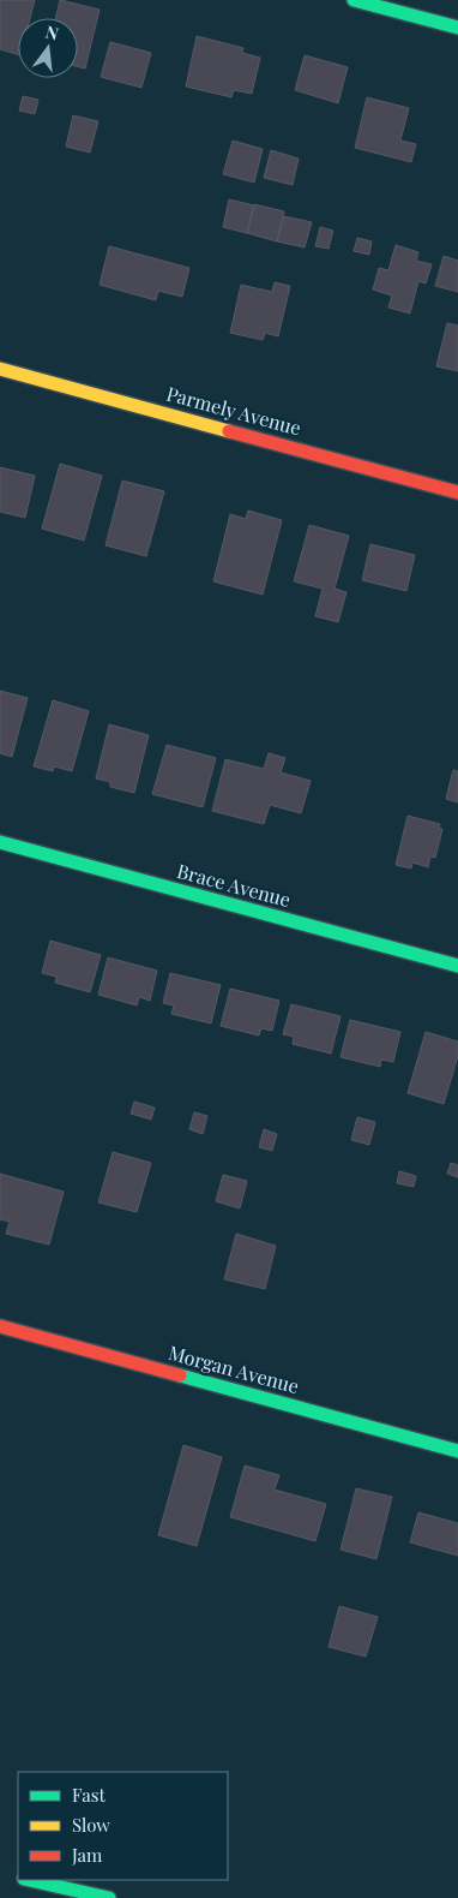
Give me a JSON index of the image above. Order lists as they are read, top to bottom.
{
  "streets": {
    "street": ["Parmely Avenue", "Brace Avenue", "Morgan Avenue"]
  },
  "legend": ["Fast", "Slow", "Jam"],
  "north": "top"
}
